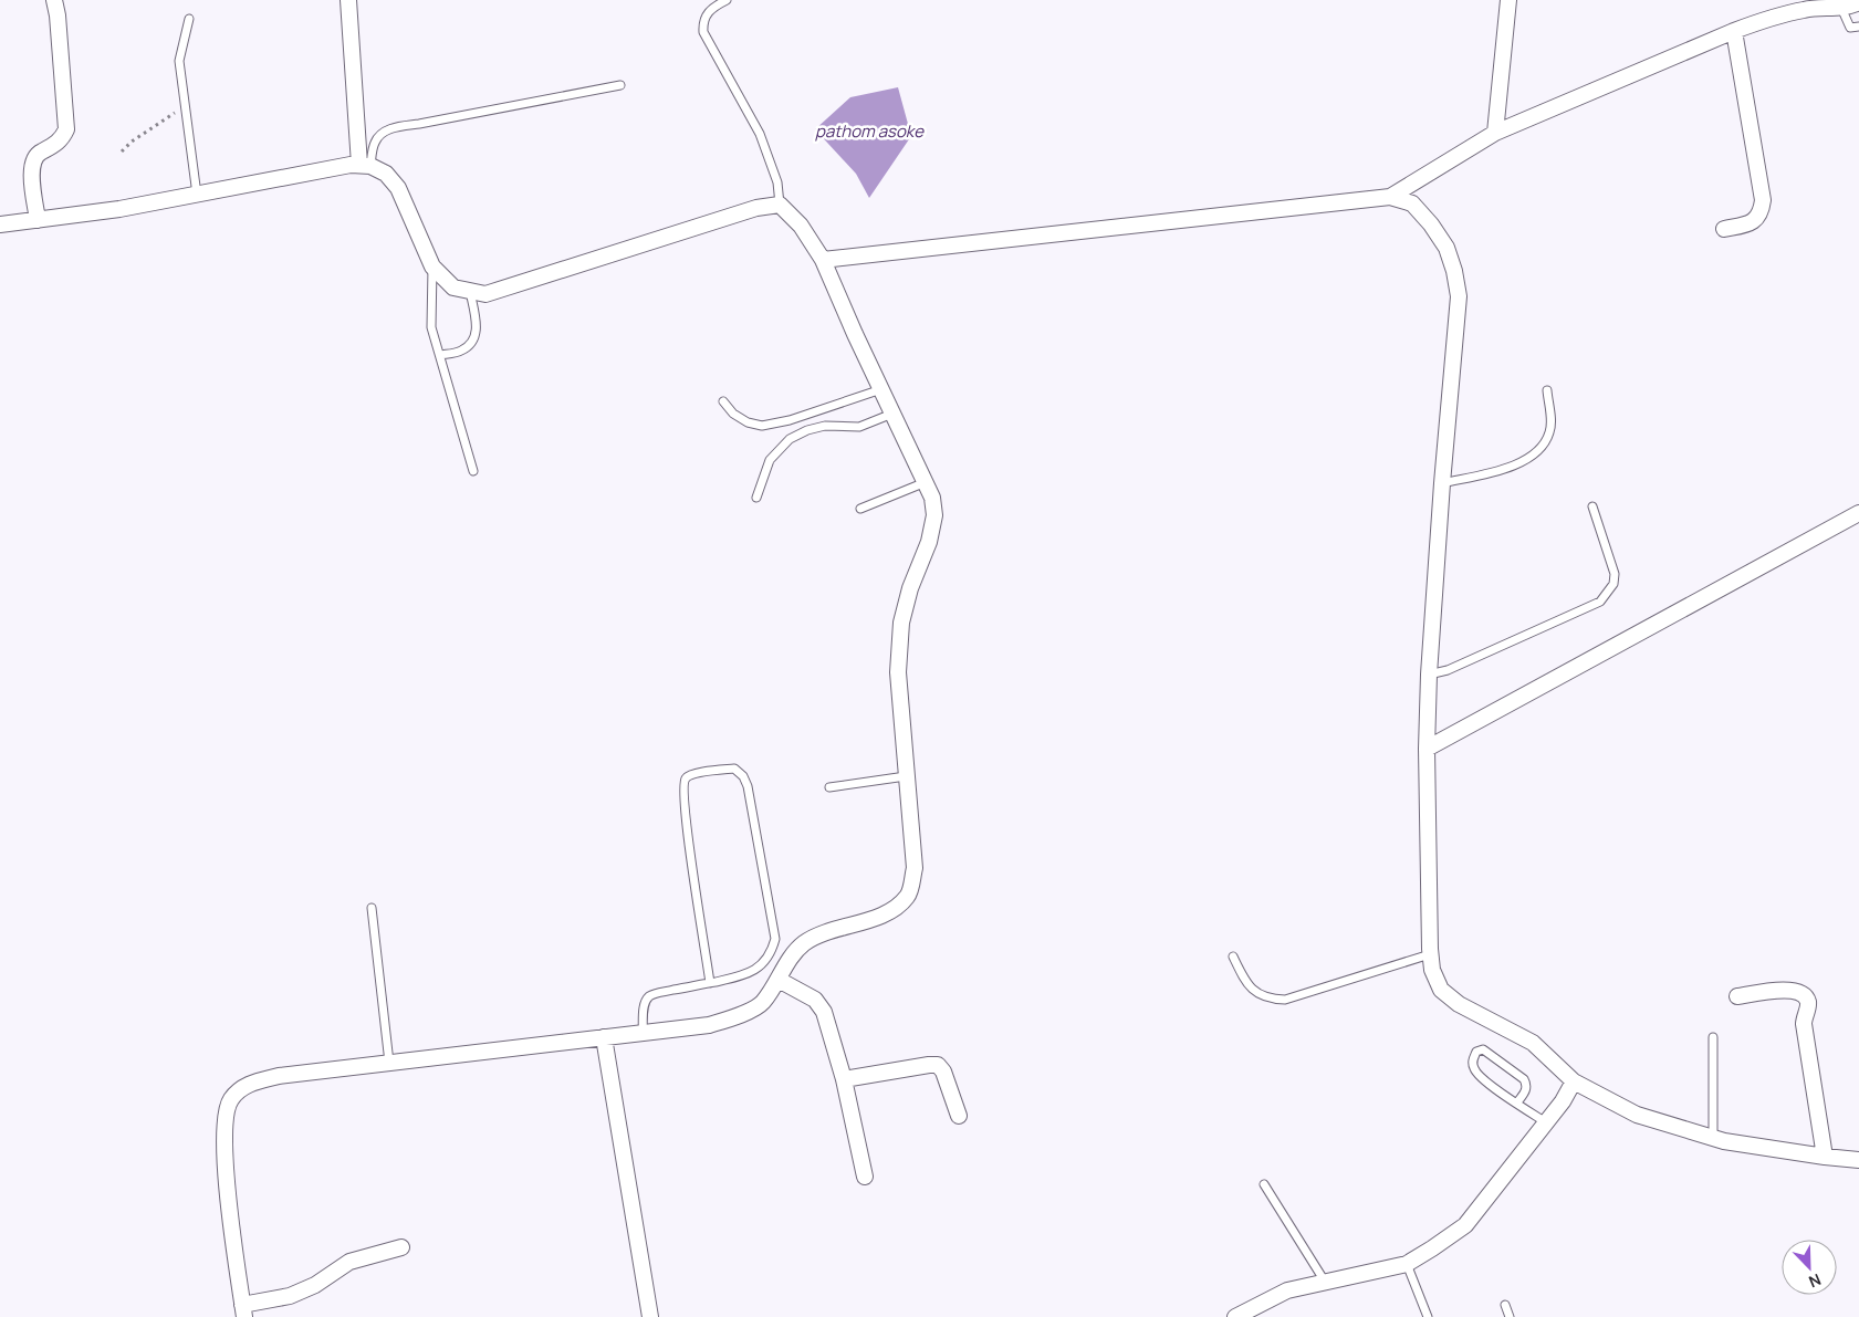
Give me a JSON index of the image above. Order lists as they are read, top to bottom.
{
  "water": ["pathom asoke"],
  "north": "bottom right"
}
